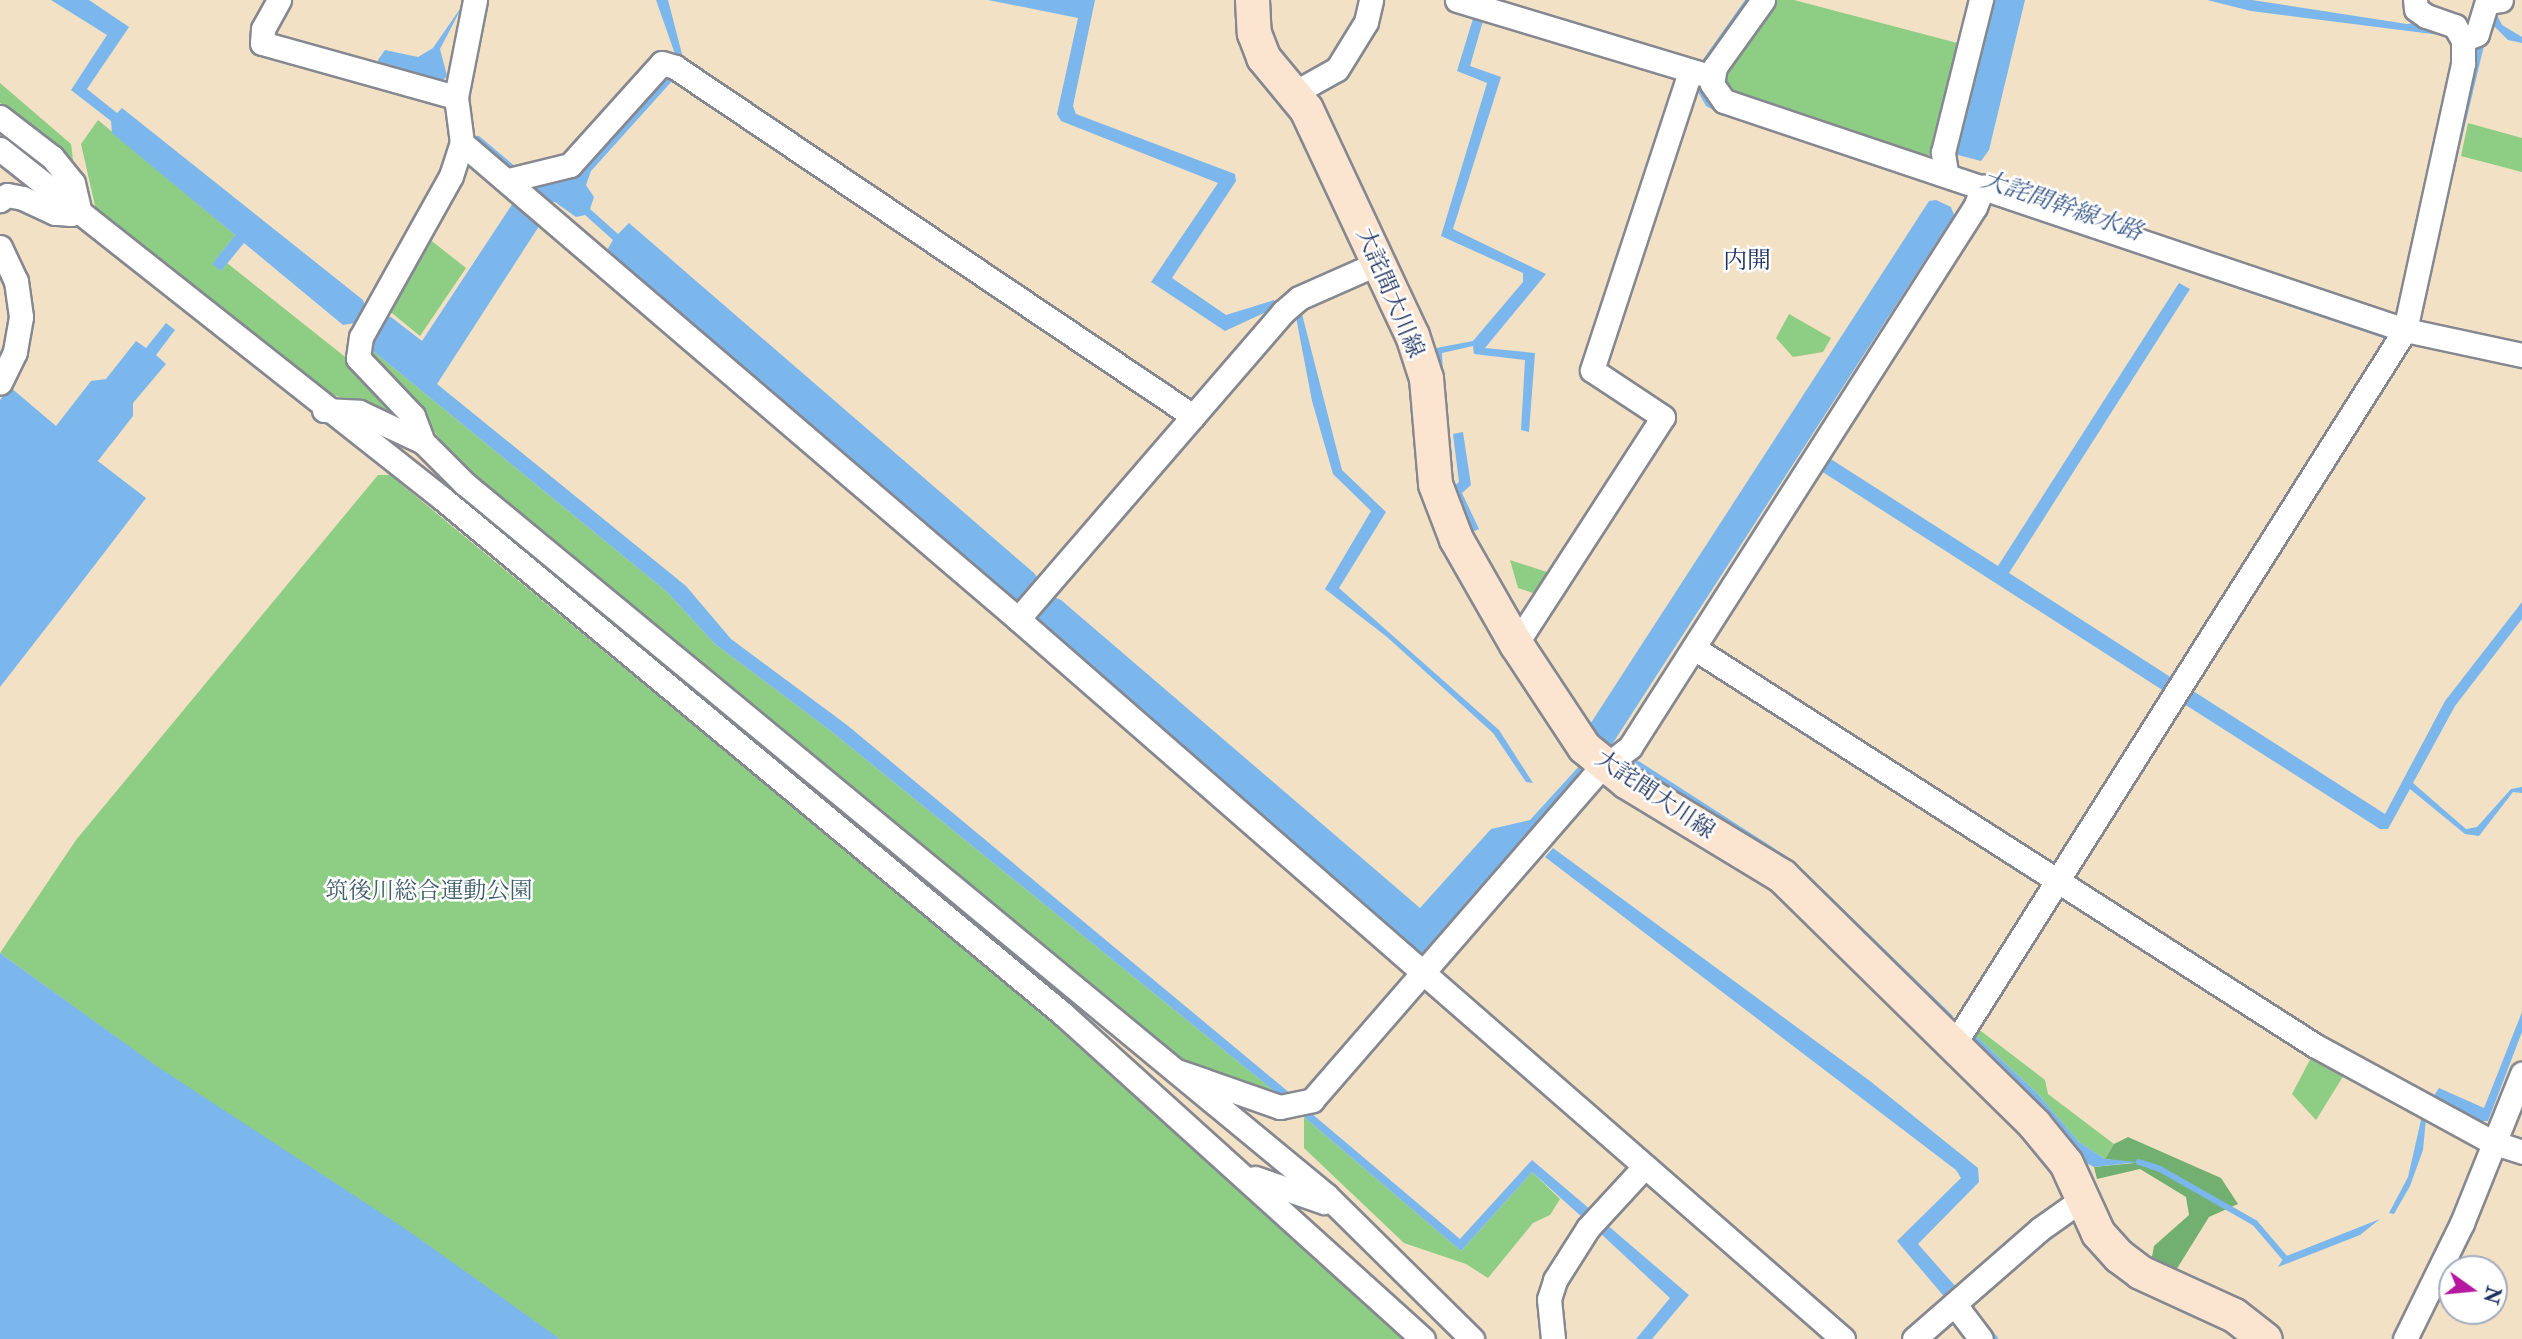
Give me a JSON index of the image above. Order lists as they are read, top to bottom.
{
  "streets": {
    "main road": ["大詫間大川線"]
  },
  "districts": ["内開"],
  "water": ["大詫間幹線水路"],
  "parks": ["筑後川総合運動公園"],
  "north": "right"
}
